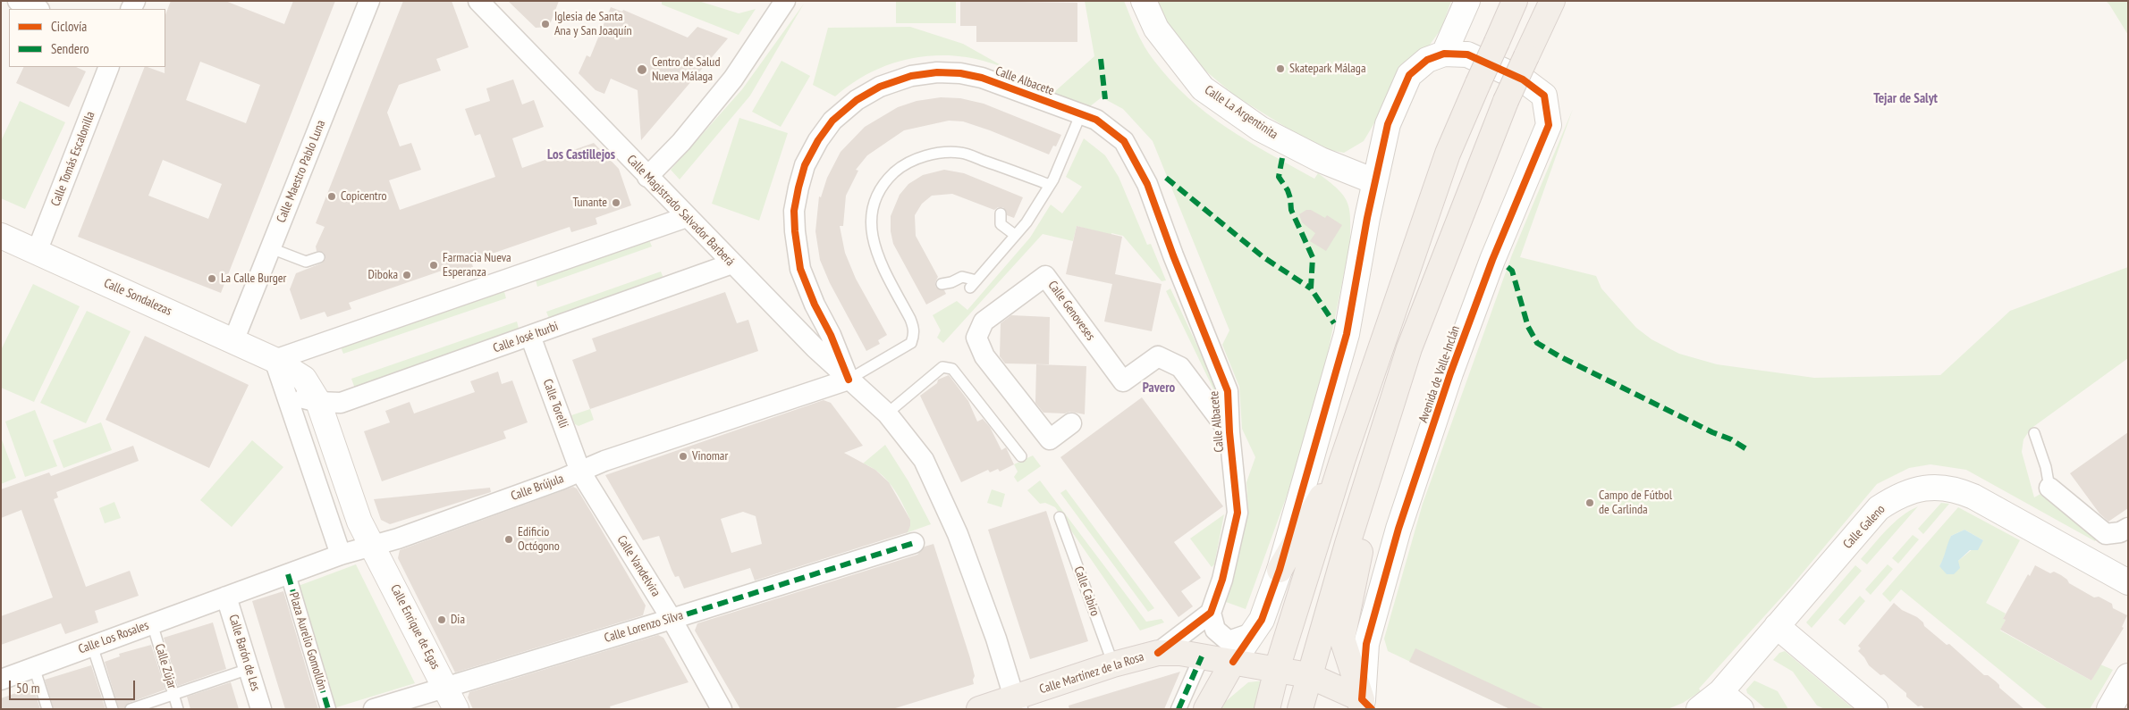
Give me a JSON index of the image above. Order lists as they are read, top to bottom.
{
  "streets": {
    "main road": ["Calle Martínez de la Rosa"],
    "street": [
      "Calle Albacete",
      "Calle La Argentinita",
      "Calle Tomás Escalonilla",
      "Calle Maestro Pablo Luna",
      "Calle Magistrado Salvador Barberá",
      "Calle Sondalezas",
      "Calle Genoveses",
      "Calle José Iturbi",
      "Avenida de Valle-Inclán",
      "Calle Torelli",
      "Calle Brújula",
      "Calle Galeno",
      "Calle Vandelvira",
      "Calle Enrique de Egas",
      "Calle Lorenzo Silva",
      "Calle Los Rosales",
      "Plaza Aurelio Gomollón",
      "Calle Barón de Les"
    ],
    "lane": ["Calle Cabiro", "Calle Zújar"]
  },
  "crossings": [
    ["Calle Albacete", "Calle Magistrado Salvador Barberá"],
    ["Calle Albacete", "Calle Genoveses"],
    ["Calle Albacete", "Calle Brújula"],
    ["Calle Albacete", "Calle Martínez de la Rosa"],
    ["Calle La Argentinita", "Avenida de Valle-Inclán"],
    ["Calle Tomás Escalonilla", "Calle Sondalezas"],
    ["Calle Maestro Pablo Luna", "Calle Sondalezas"],
    ["Calle Magistrado Salvador Barberá", "Calle José Iturbi"],
    ["Calle Magistrado Salvador Barberá", "Calle Brújula"],
    ["Calle Sondalezas", "Calle José Iturbi"],
    ["Calle Sondalezas", "Calle Brújula"],
    ["Calle Sondalezas", "Calle Enrique de Egas"],
    ["Calle José Iturbi", "Calle Torelli"],
    ["Avenida de Valle-Inclán", "Calle Martínez de la Rosa"],
    ["Calle Torelli", "Calle Brújula"],
    ["Calle Torelli", "Calle Vandelvira"],
    ["Calle Brújula", "Calle Vandelvira"],
    ["Calle Brújula", "Calle Enrique de Egas"],
    ["Calle Brújula", "Calle Los Rosales"],
    ["Calle Brújula", "Plaza Aurelio Gomollón"],
    ["Calle Brújula", "Calle Barón de Les"],
    ["Calle Vandelvira", "Calle Lorenzo Silva"],
    ["Calle Cabiro", "Calle Martínez de la Rosa"],
    ["Calle Enrique de Egas", "Calle Lorenzo Silva"],
    ["Calle Los Rosales", "Calle Barón de Les"],
    ["Calle Los Rosales", "Calle Zújar"]
  ],
  "districts": ["Tejar de Salyt", "Los Castillejos", "Pavero"],
  "places": [
    "Iglesia de Santa Ana y San Joaquín",
    "Skatepark Málaga",
    "Centro de Salud Nueva Málaga",
    "Copicentro",
    "Tunante",
    "Farmacia Nueva Esperanza",
    "Diboka",
    "La Calle Burger",
    "Vinomar",
    "Campo de Fútbol de Carlinda",
    "Edificio Octógono",
    "Dia"
  ],
  "legend": ["Ciclovía", "Sendero"],
  "scale_bar": "50 m"
}
